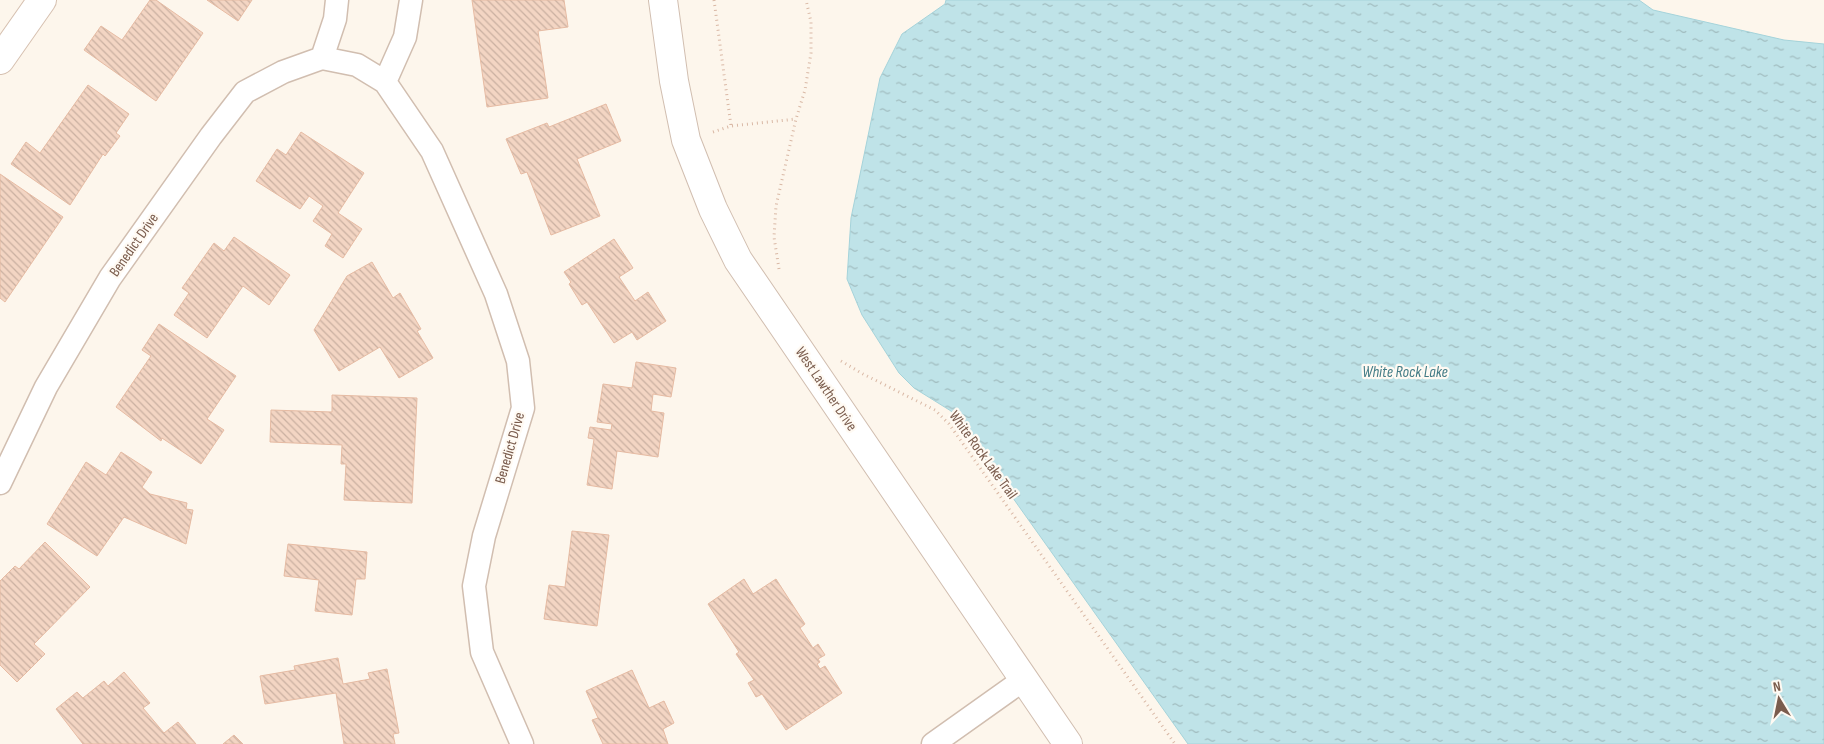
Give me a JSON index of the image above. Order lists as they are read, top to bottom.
{
  "streets": {
    "street": ["Benedict Drive", "West Lawther Drive"],
    "path": ["White Rock Lake Trail"]
  },
  "water": ["White Rock Lake"],
  "north": "top"
}
